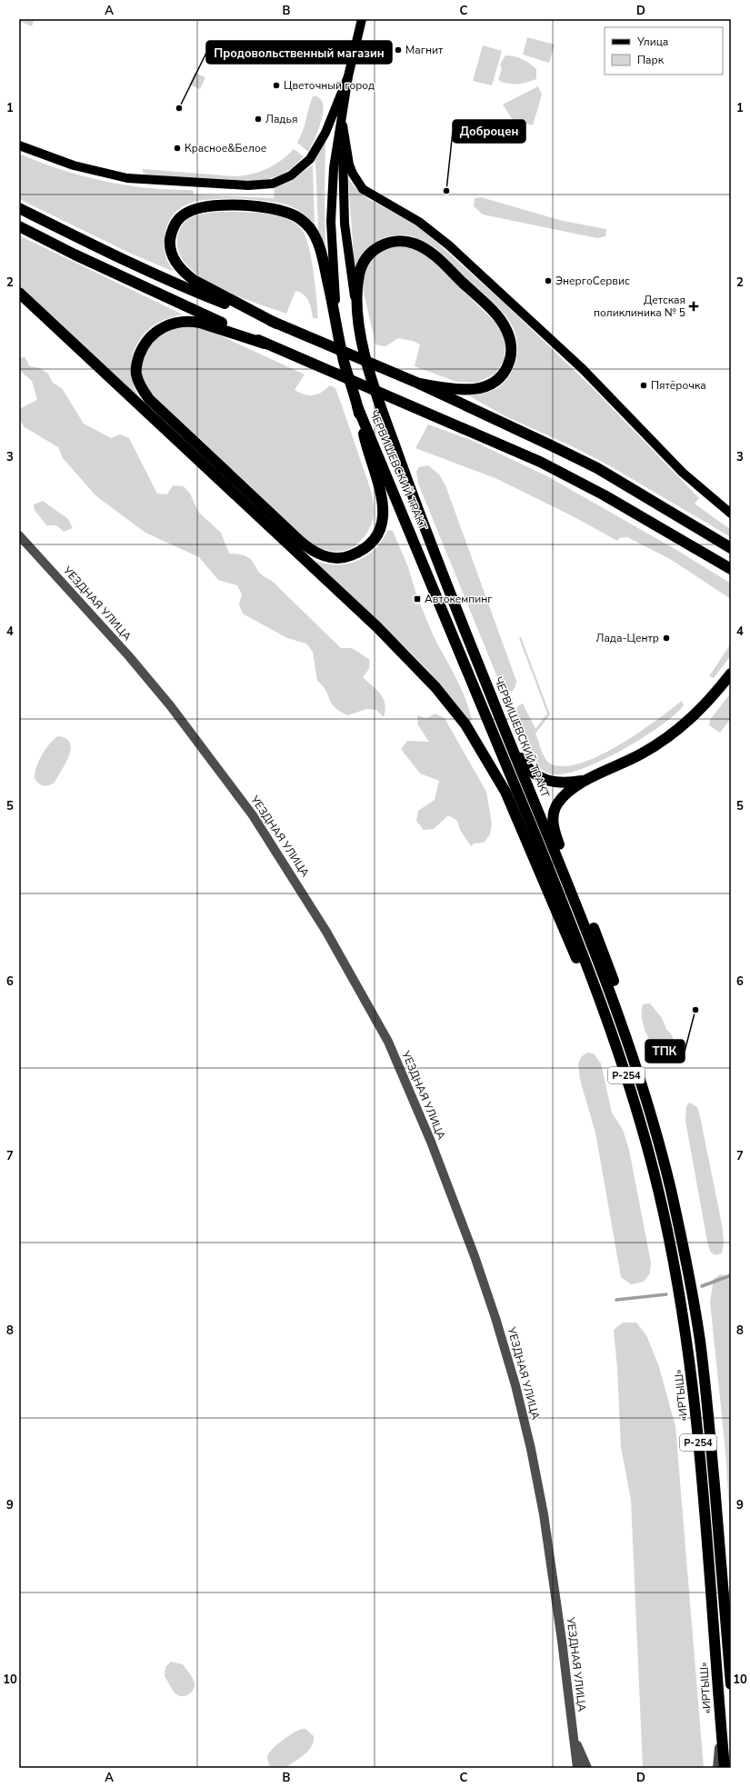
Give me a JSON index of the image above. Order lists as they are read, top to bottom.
{
  "streets": {
    "highway": ["ЧЕРВИШЕВСКИЙ ТРАКТ", "Р-254", "«ИРТЫШ»"],
    "street": ["УЕЗДНАЯ УЛИЦА"]
  },
  "crossings": [
    ["ЧЕРВИШЕВСКИЙ ТРАКТ", "Р-254"],
    ["ЧЕРВИШЕВСКИЙ ТРАКТ", "«ИРТЫШ»"]
  ],
  "places": {
    "other": [
      "Магнит",
      "Цветочный город",
      "Продовольственный магазин",
      "Ладья",
      "Красное&Белое",
      "Доброцен",
      "ЭнергоСервис",
      "Пятёрочка",
      "Лада-Центр",
      "ТПК"
    ],
    "health": ["Детская поликлиника № 5"],
    "transit": ["Автокемпинг"]
  },
  "legend": ["Улица", "Парк"],
  "grid": {
    "columns": [
      "A",
      "B",
      "C",
      "D"
    ],
    "rows": [
      "1",
      "2",
      "3",
      "4",
      "5",
      "6",
      "7",
      "8",
      "9",
      "10"
    ]
  }
}
